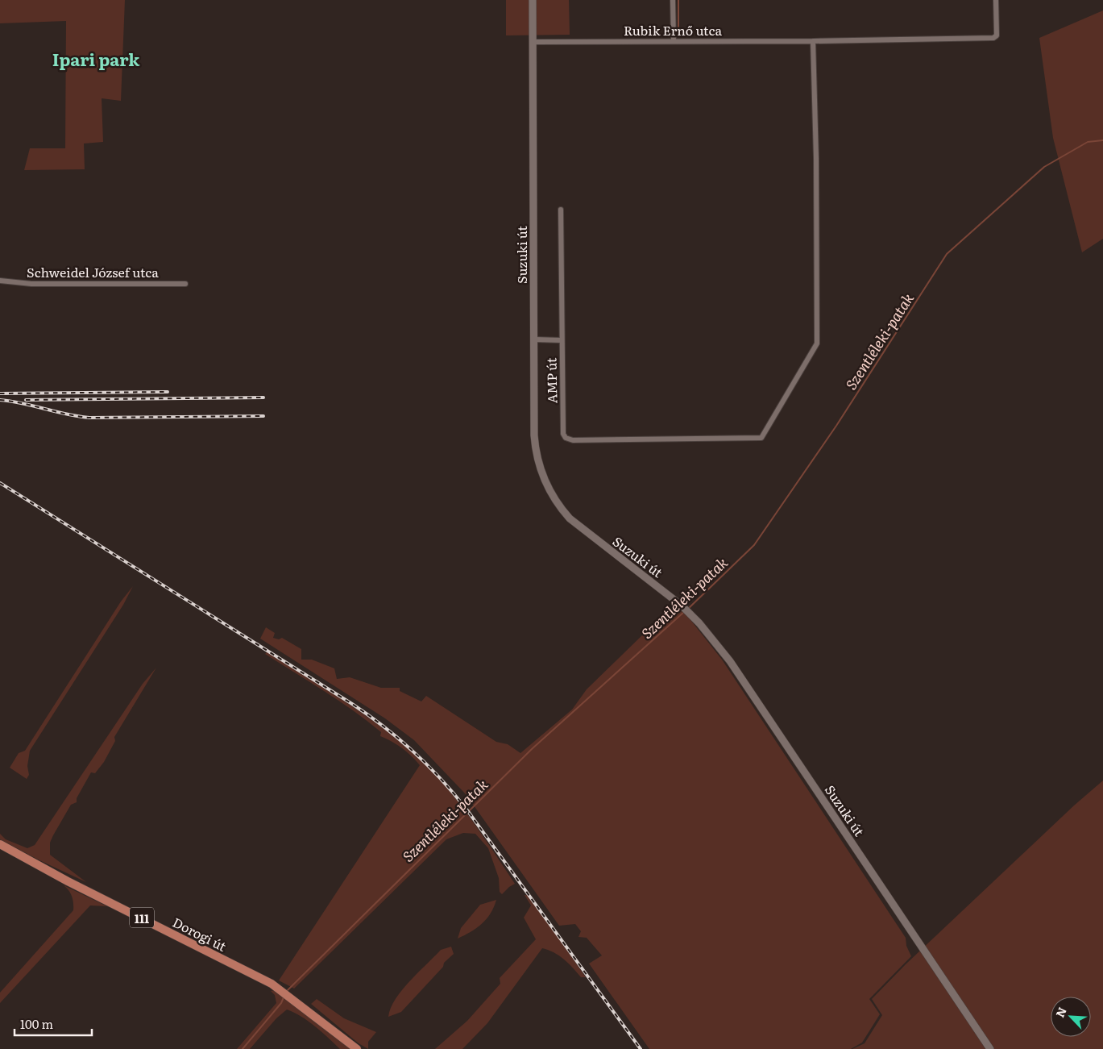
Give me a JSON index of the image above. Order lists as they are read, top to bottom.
{
  "streets": {
    "main road": ["Suzuki út", "111", "Dorogi út"],
    "street": ["Rubik Ernő utca", "Schweidel József utca", "AMP út"]
  },
  "crossings": [
    ["Rubik Ernő utca", "Suzuki út"],
    ["Rubik Ernő utca", "AMP út"]
  ],
  "districts": ["Ipari park"],
  "water": ["Szentléleki-patak"],
  "scale_bar": "100 m",
  "north": "top left"
}
